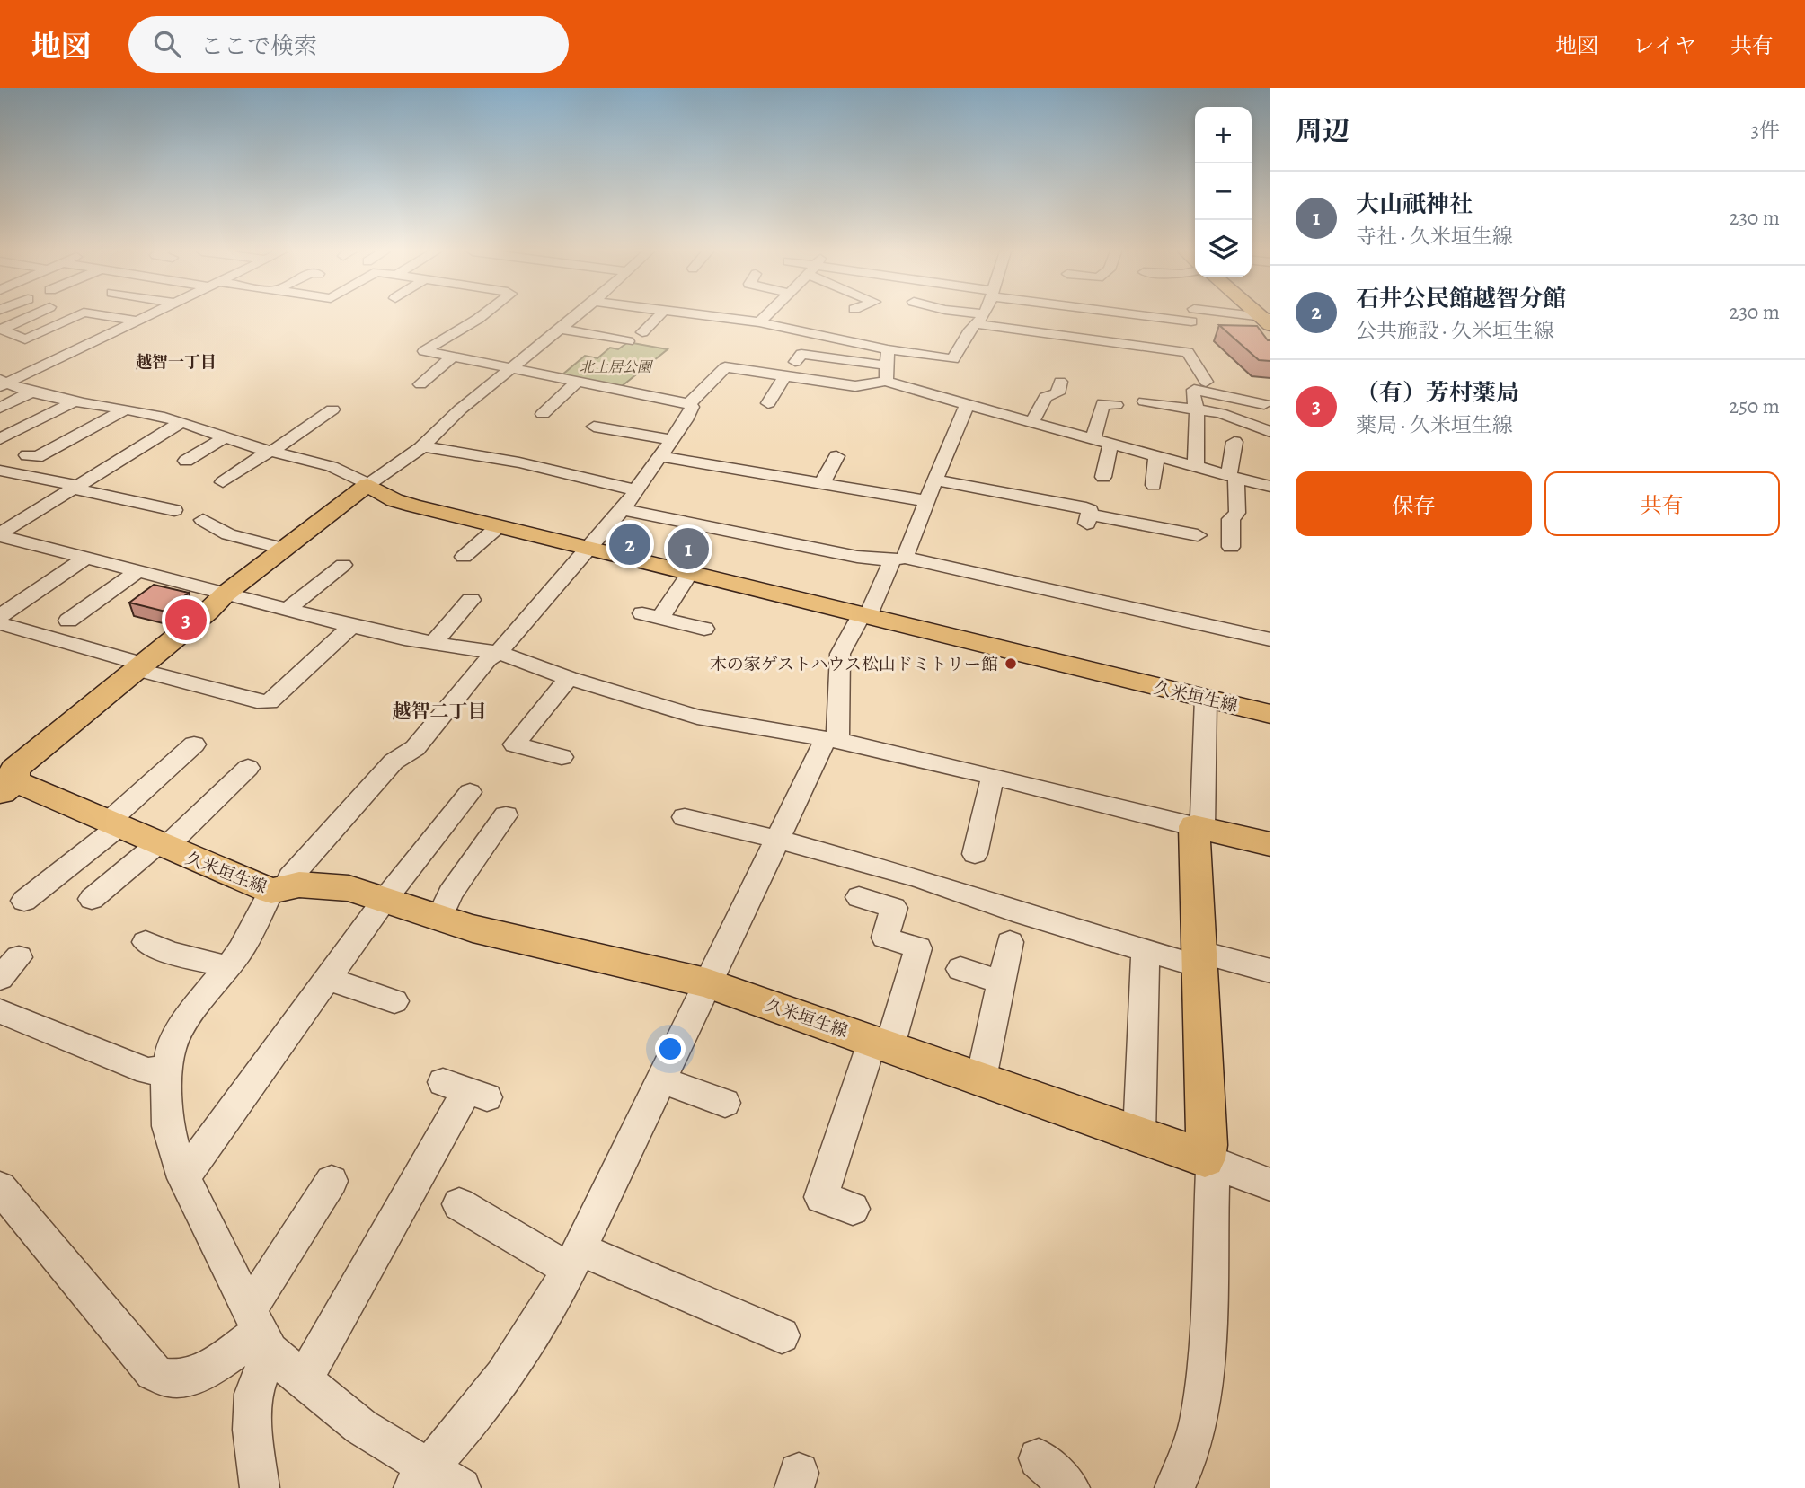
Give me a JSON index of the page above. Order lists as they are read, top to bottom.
{
  "streets": {
    "main road": ["久米垣生線"]
  },
  "districts": ["越智一丁目", "越智二丁目"],
  "parks": ["北土居公園"],
  "places": ["木の家ゲストハウス松山ドミトリー館"],
  "page": {
    "header": "地図",
    "search": "ここで検索",
    "nav": ["地図", "レイヤ", "共有"],
    "heading": ["周辺", "3件"],
    "map_buttons": ["+", "−"],
    "list": [
      {
        "mark": "1",
        "name": "大山祇神社",
        "note": "寺社 · 久米垣生線",
        "value": "230 m"
      },
      {
        "mark": "2",
        "name": "石井公民館越智分館",
        "note": "公共施設 · 久米垣生線",
        "value": "230 m"
      },
      {
        "mark": "3",
        "name": "（有）芳村薬局",
        "note": "薬局 · 久米垣生線",
        "value": "250 m"
      }
    ],
    "buttons": ["保存", "共有"],
    "pins": ["2", "1", "3"]
  }
}
